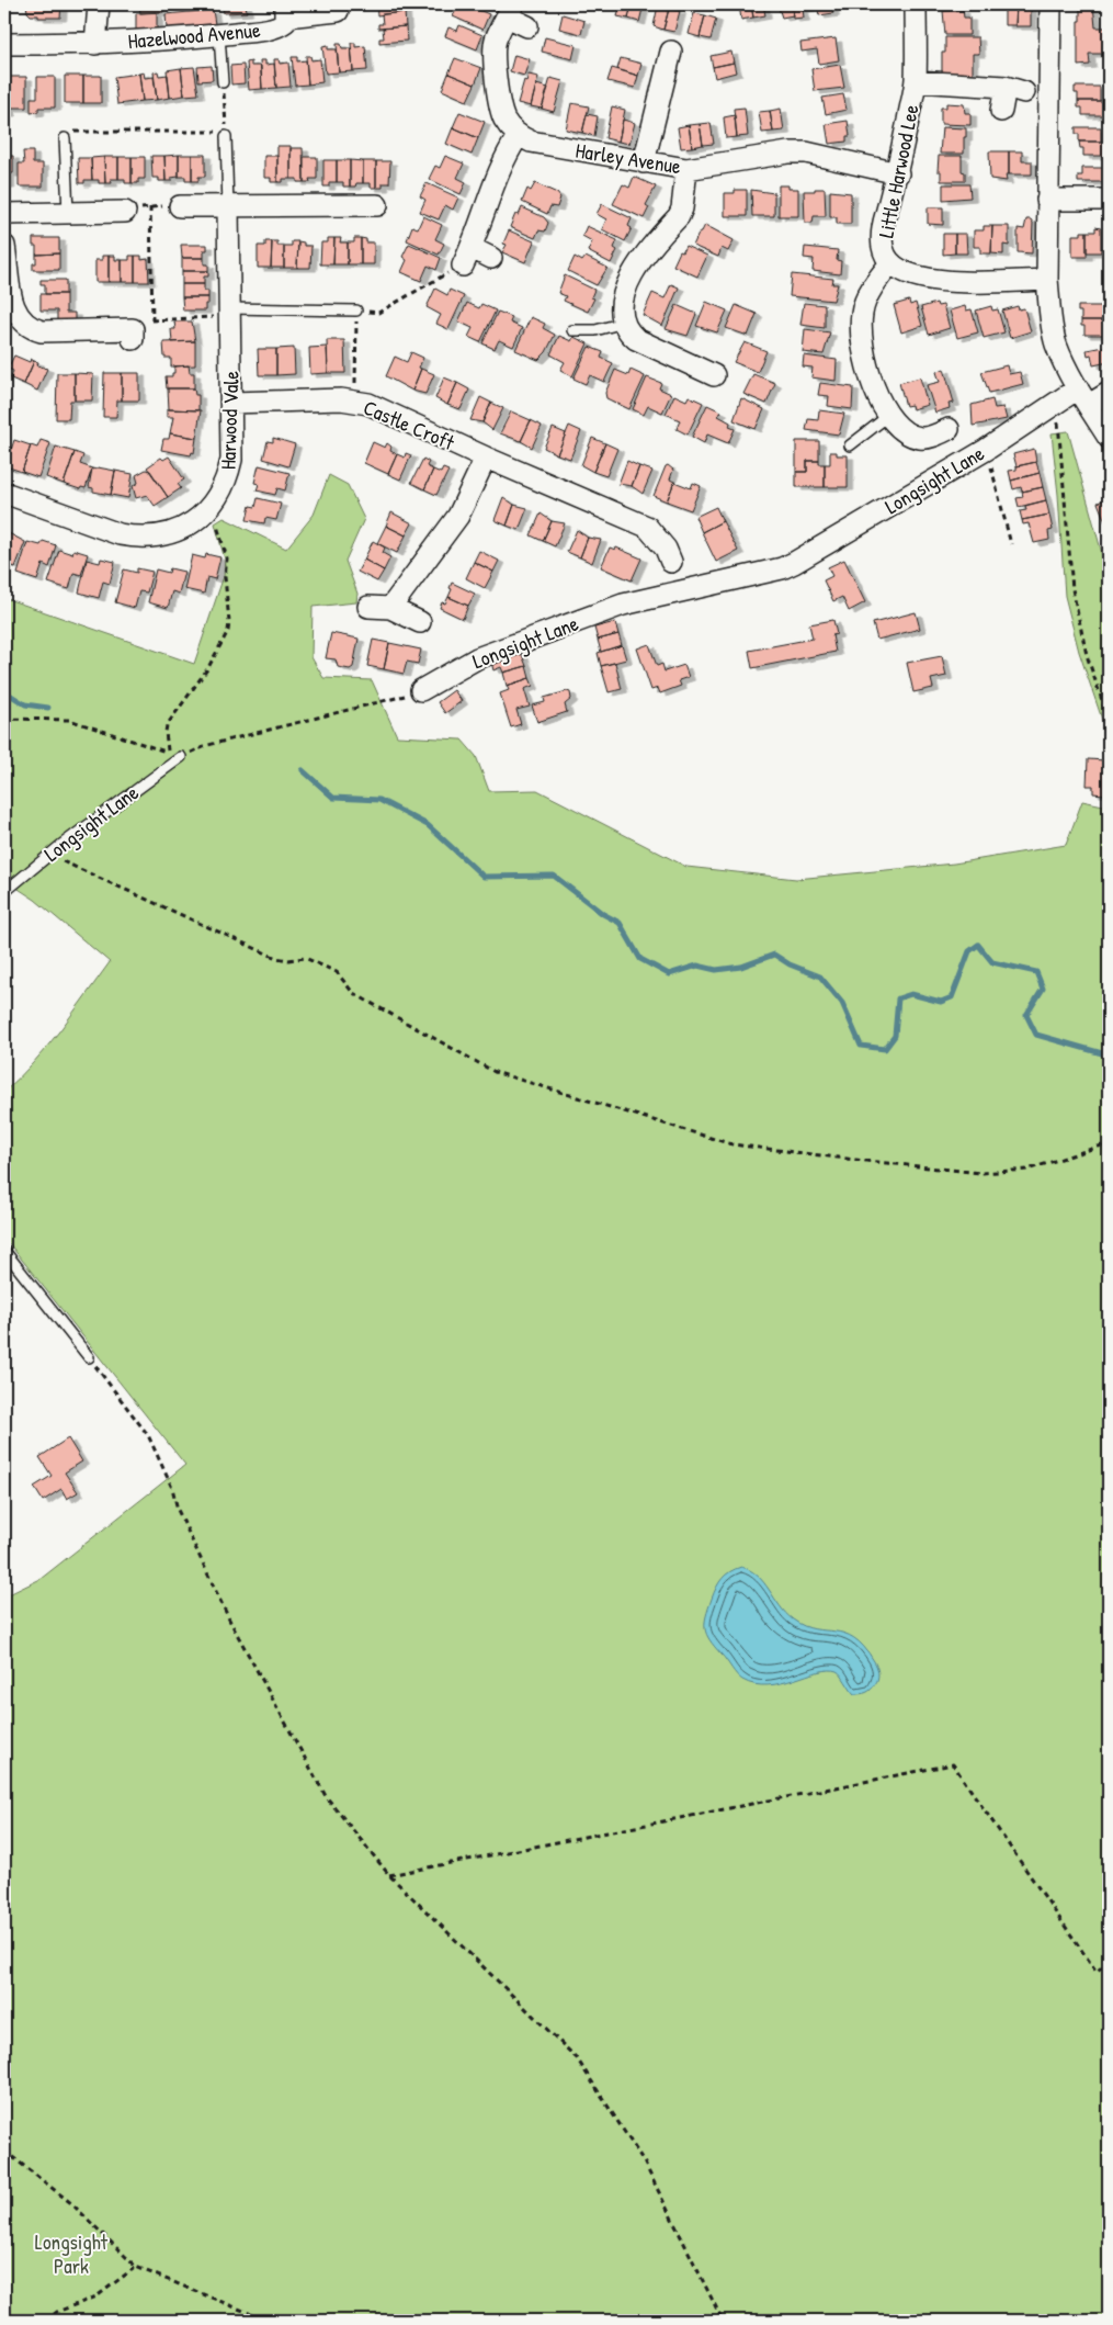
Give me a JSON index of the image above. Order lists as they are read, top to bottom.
{
  "streets": {
    "street": [
      "Hazelwood Avenue",
      "Harley Avenue",
      "Little Harwood Lee",
      "Harwood Vale",
      "Castle Croft",
      "Longsight Lane"
    ]
  },
  "crossings": [
    ["Harley Avenue", "Little Harwood Lee"],
    ["Harwood Vale", "Castle Croft"]
  ],
  "parks": ["Longsight Park"]
}
